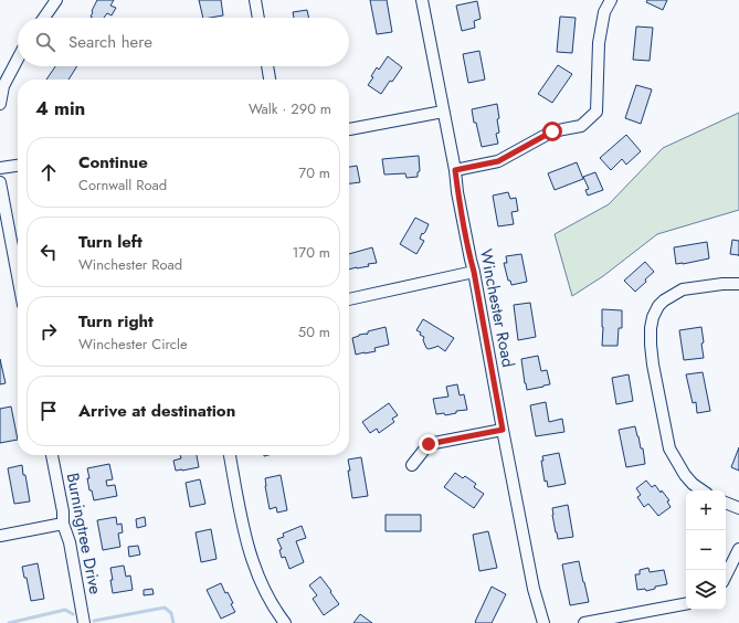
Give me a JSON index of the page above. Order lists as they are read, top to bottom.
{
  "streets": {
    "street": ["Winchester Road", "Burningtree Drive"]
  },
  "page": {
    "search": "Search here",
    "heading": ["4 min", "Walk · 290 m"],
    "list": [
      ["Continue", "Cornwall Road", "70 m"],
      ["Turn left", "Winchester Road", "170 m"],
      ["Turn right", "Winchester Circle", "50 m"],
      "Arrive at destination"
    ],
    "map_buttons": ["+", "−"]
  }
}
